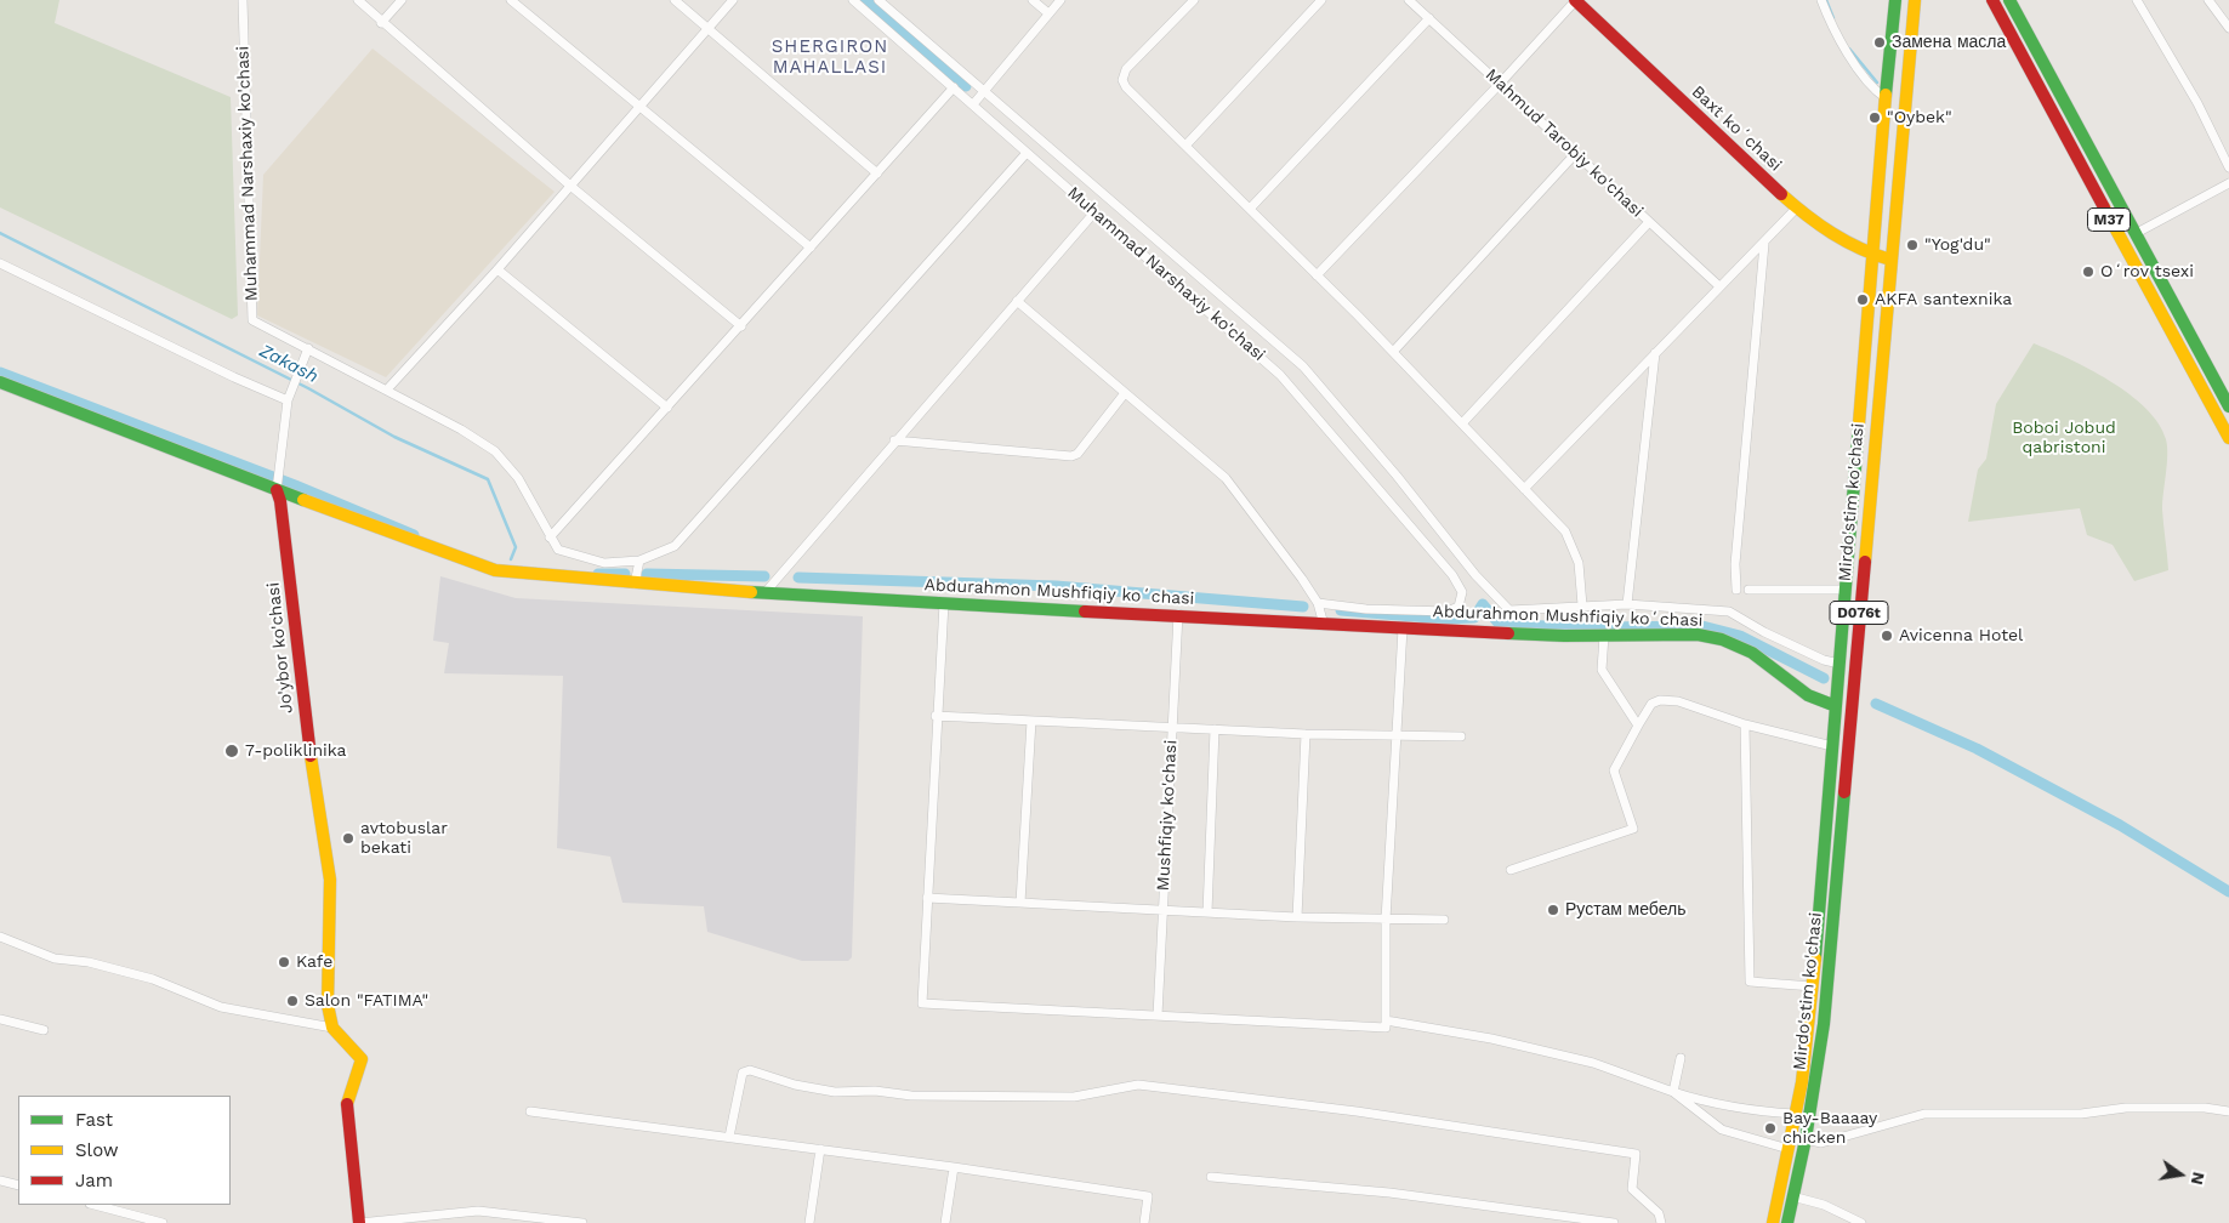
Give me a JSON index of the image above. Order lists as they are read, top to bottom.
{
  "streets": {
    "main road": [
      "Baxt koʻchasi",
      "M37",
      "Mirdo'stim ko'chasi",
      "Abdurahmon Mushfiqiy koʻchasi",
      "D076t",
      "Jo'ybor ko'chasi"
    ],
    "street": ["Mahmud Tarobiy ko'chasi", "Muhammad Narshaxiy ko'chasi", "Mushfiqiy ko'chasi"]
  },
  "crossings": [
    ["Baxt koʻchasi", "Mirdo'stim ko'chasi"],
    ["Mirdo'stim ko'chasi", "Abdurahmon Mushfiqiy koʻchasi"],
    ["Abdurahmon Mushfiqiy koʻchasi", "Jo'ybor ko'chasi"],
    ["Abdurahmon Mushfiqiy koʻchasi", "Mushfiqiy ko'chasi"]
  ],
  "districts": ["SHERGIRON MAHALLASI"],
  "water": ["Zakash"],
  "parks": ["Boboi Jobud qabristoni"],
  "places": [
    "Замена масла",
    "\"Oybek\"",
    "\"Yog'du\"",
    "Oʻrov tsexi",
    "AKFA santexnika",
    "Avicenna Hotel",
    "7-poliklinika",
    "avtobuslar bekati",
    "Рустам мебель",
    "Kafe",
    "Salon \"FATIMA\"",
    "Bay-Baaaay chicken"
  ],
  "legend": ["Fast", "Slow", "Jam"],
  "north": "right"
}
